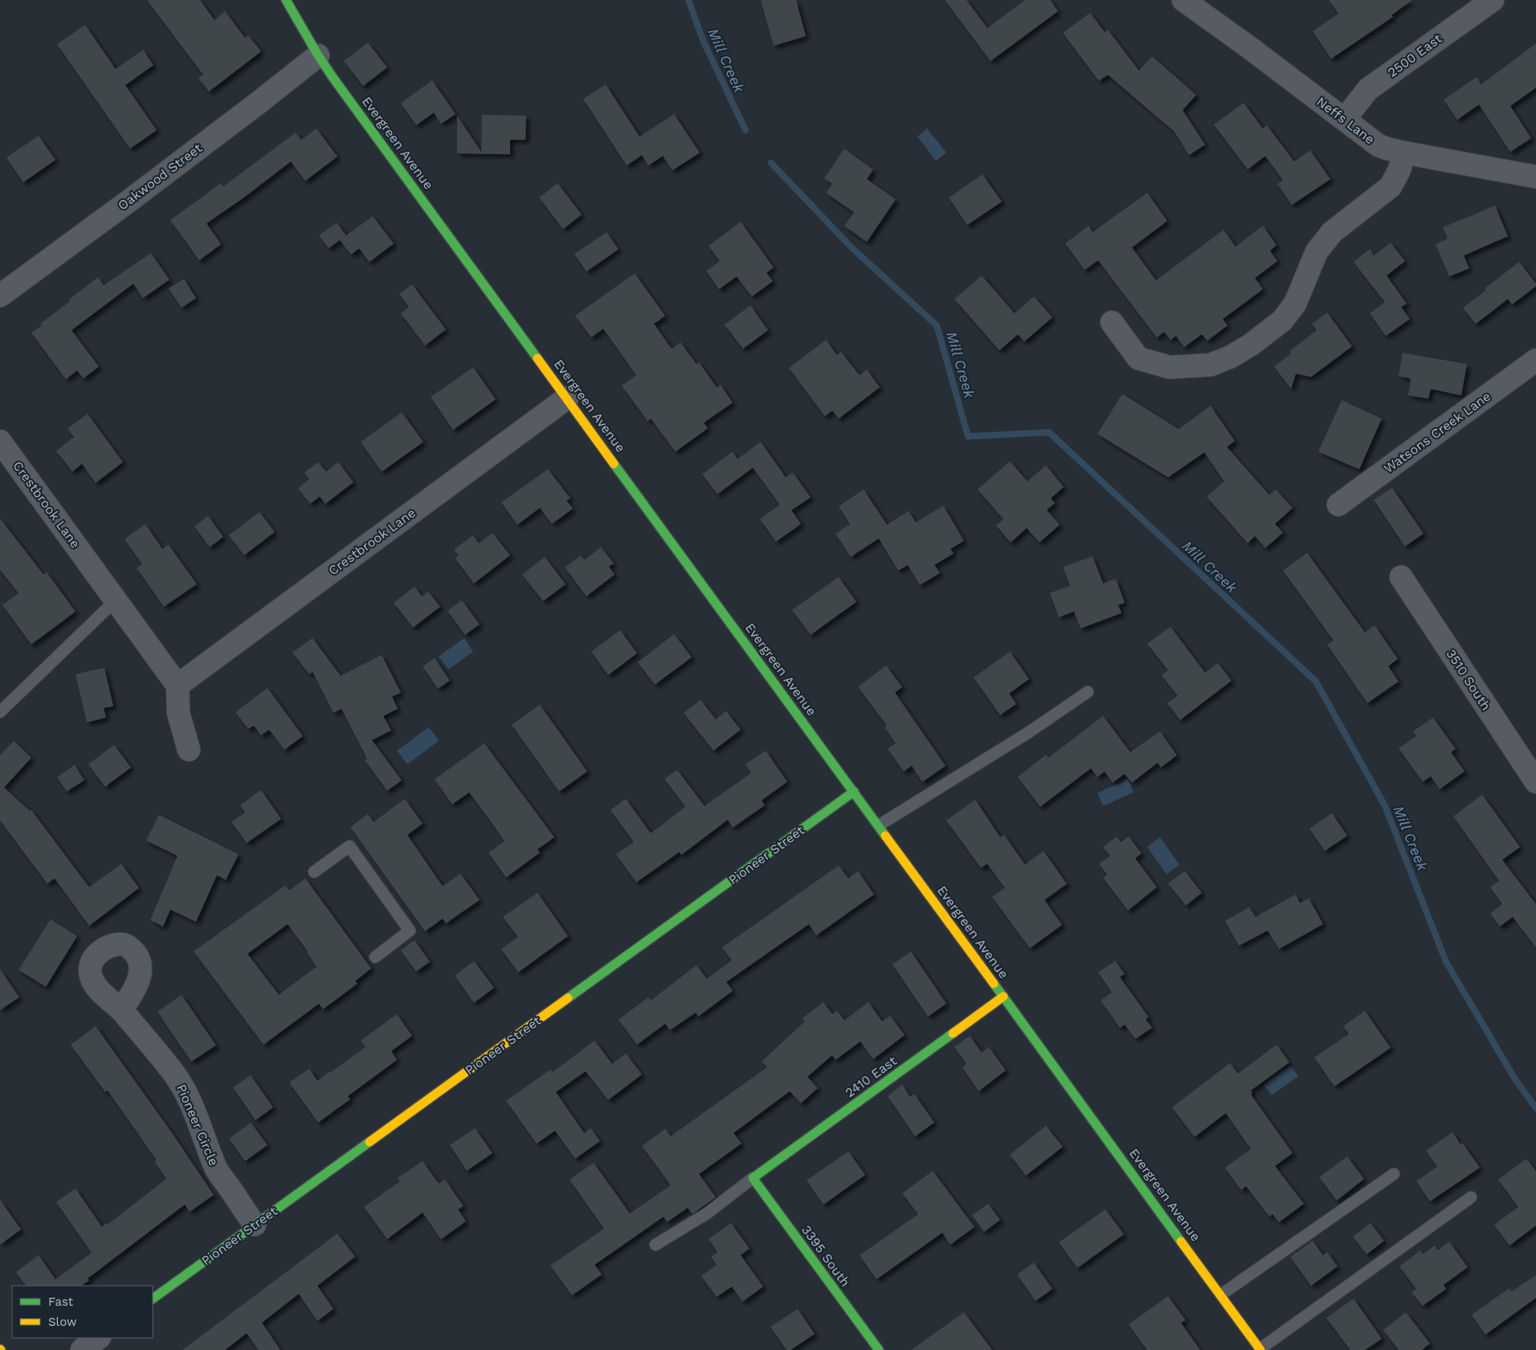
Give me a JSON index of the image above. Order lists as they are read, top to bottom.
{
  "streets": {
    "street": [
      "2500 East",
      "Neffs Lane",
      "Evergreen Avenue",
      "Oakwood Street",
      "Watsons Creek Lane",
      "Crestbrook Lane",
      "3510 South",
      "Pioneer Street",
      "2410 East",
      "Pioneer Circle",
      "3395 South"
    ]
  },
  "crossings": [
    ["2500 East", "Neffs Lane"],
    ["Evergreen Avenue", "Oakwood Street"],
    ["Evergreen Avenue", "Crestbrook Lane"],
    ["Evergreen Avenue", "Pioneer Street"],
    ["Evergreen Avenue", "2410 East"],
    ["Pioneer Street", "Pioneer Circle"],
    ["2410 East", "3395 South"]
  ],
  "water": ["Mill Creek"],
  "legend": ["Fast", "Slow"]
}
